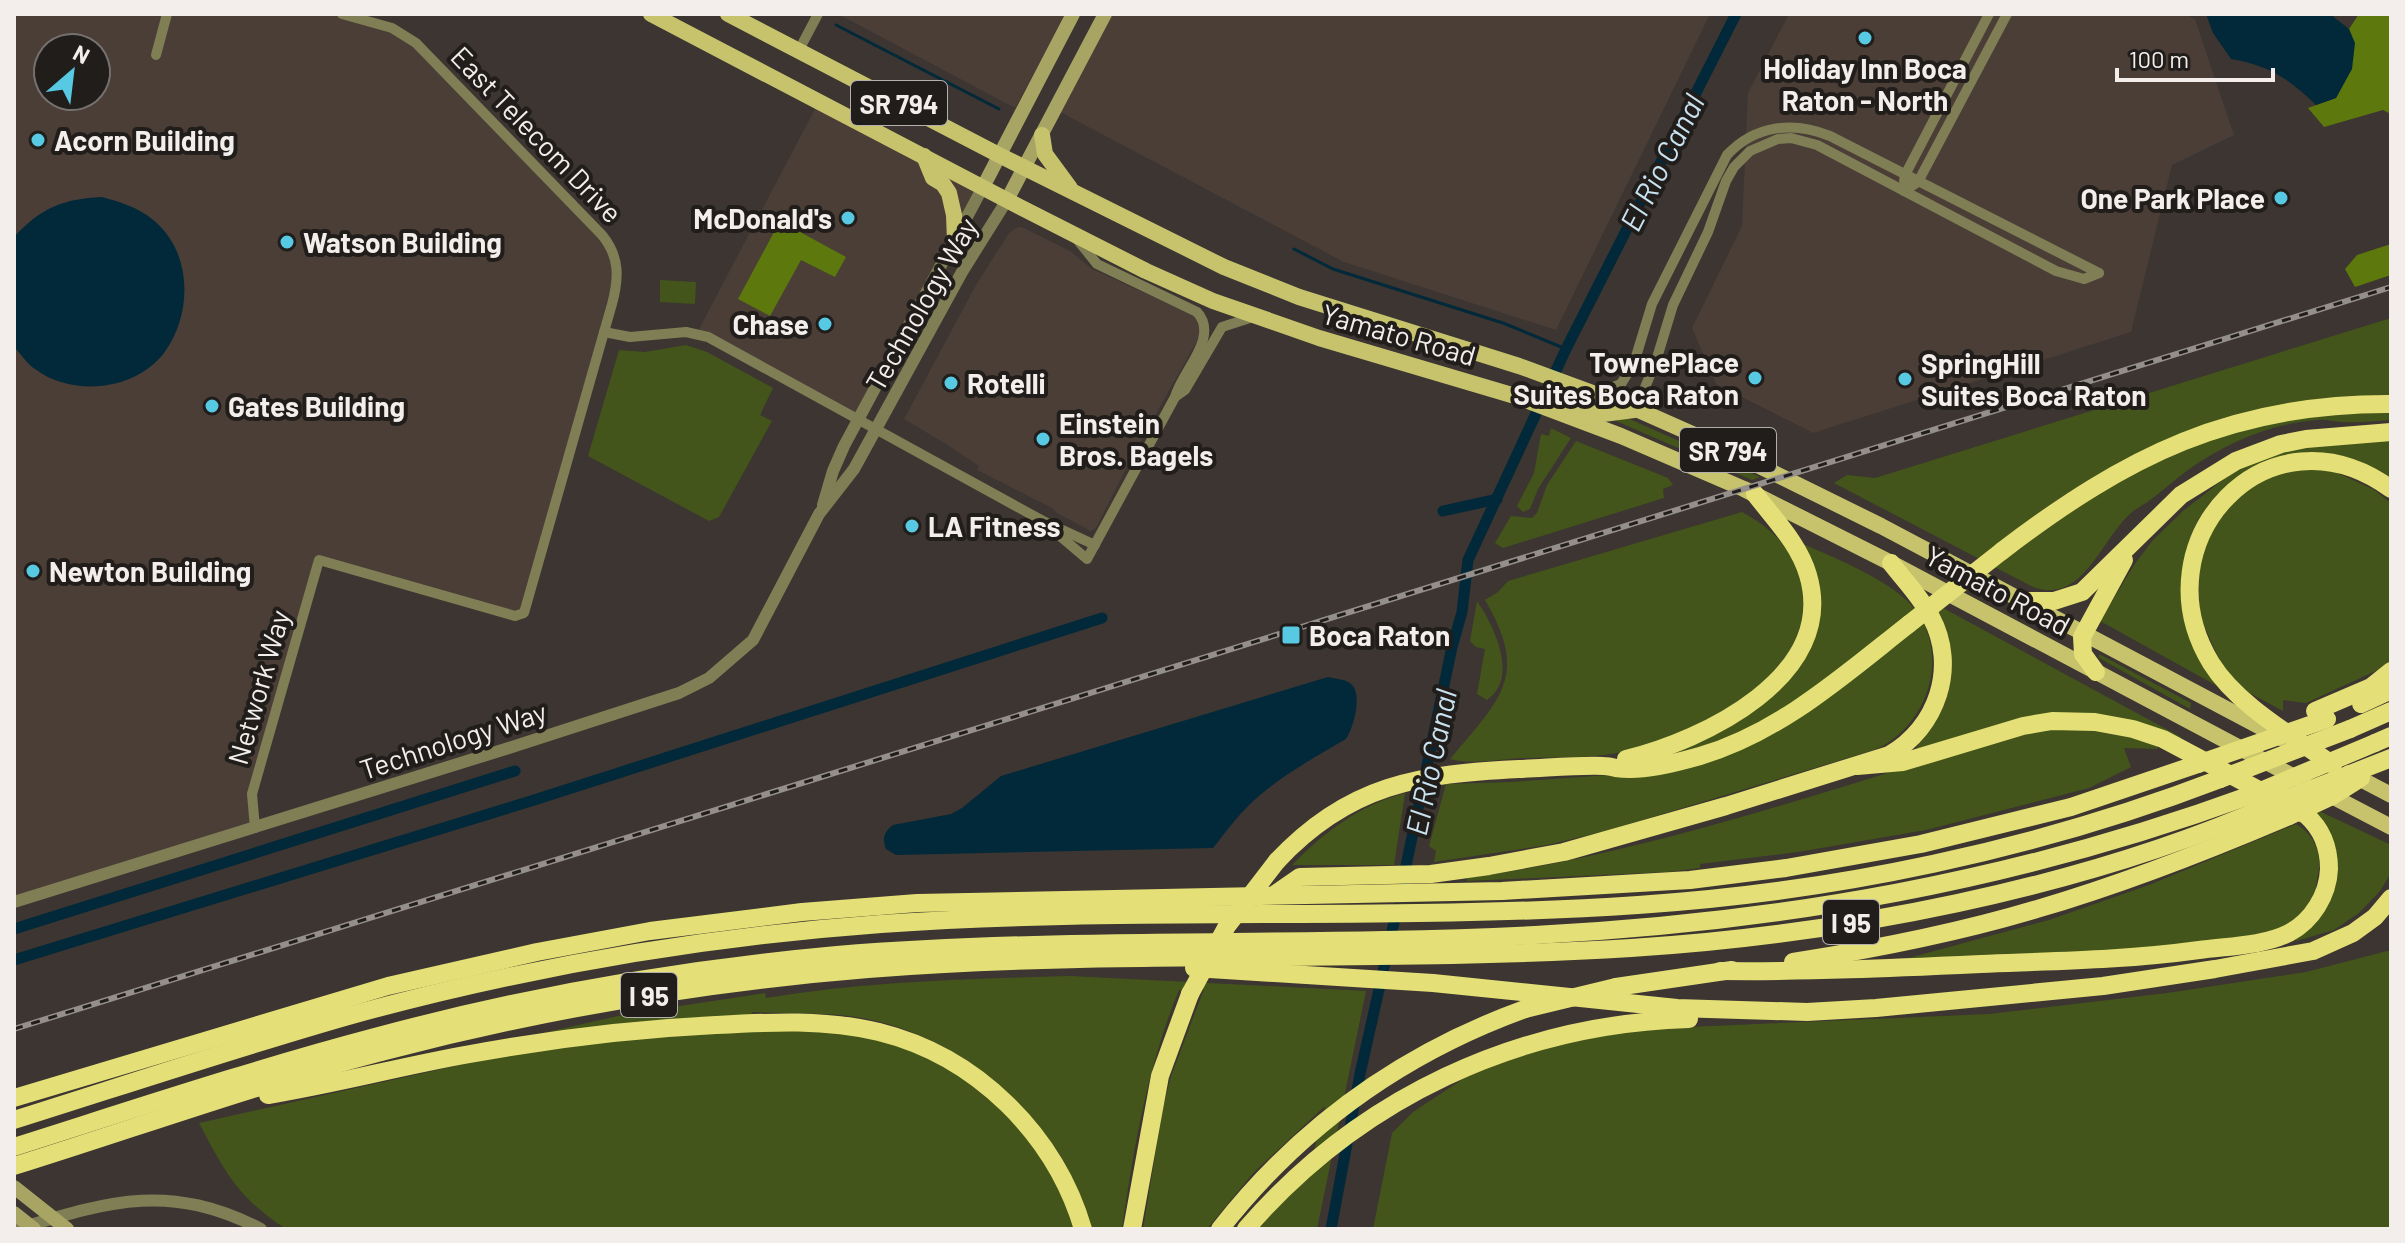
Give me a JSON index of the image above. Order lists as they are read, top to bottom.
{
  "streets": {
    "highway": ["I 95"],
    "main road": ["SR 794", "Yamato Road"],
    "street": ["East Telecom Drive", "Technology Way", "Network Way"]
  },
  "crossings": [
    ["East Telecom Drive", "Network Way"],
    ["Technology Way", "Yamato Road"],
    ["Technology Way", "Network Way"]
  ],
  "water": ["El Rio Canal"],
  "places": {
    "other": [
      "Holiday Inn Boca Raton - North",
      "Acorn Building",
      "One Park Place",
      "McDonald's",
      "Watson Building",
      "Chase",
      "TownePlace Suites Boca Raton",
      "SpringHill Suites Boca Raton",
      "Rotelli",
      "Gates Building",
      "Einstein Bros. Bagels",
      "LA Fitness",
      "Newton Building"
    ],
    "transit": ["Boca Raton"]
  },
  "scale_bar": "100 m",
  "north": "top right"
}
